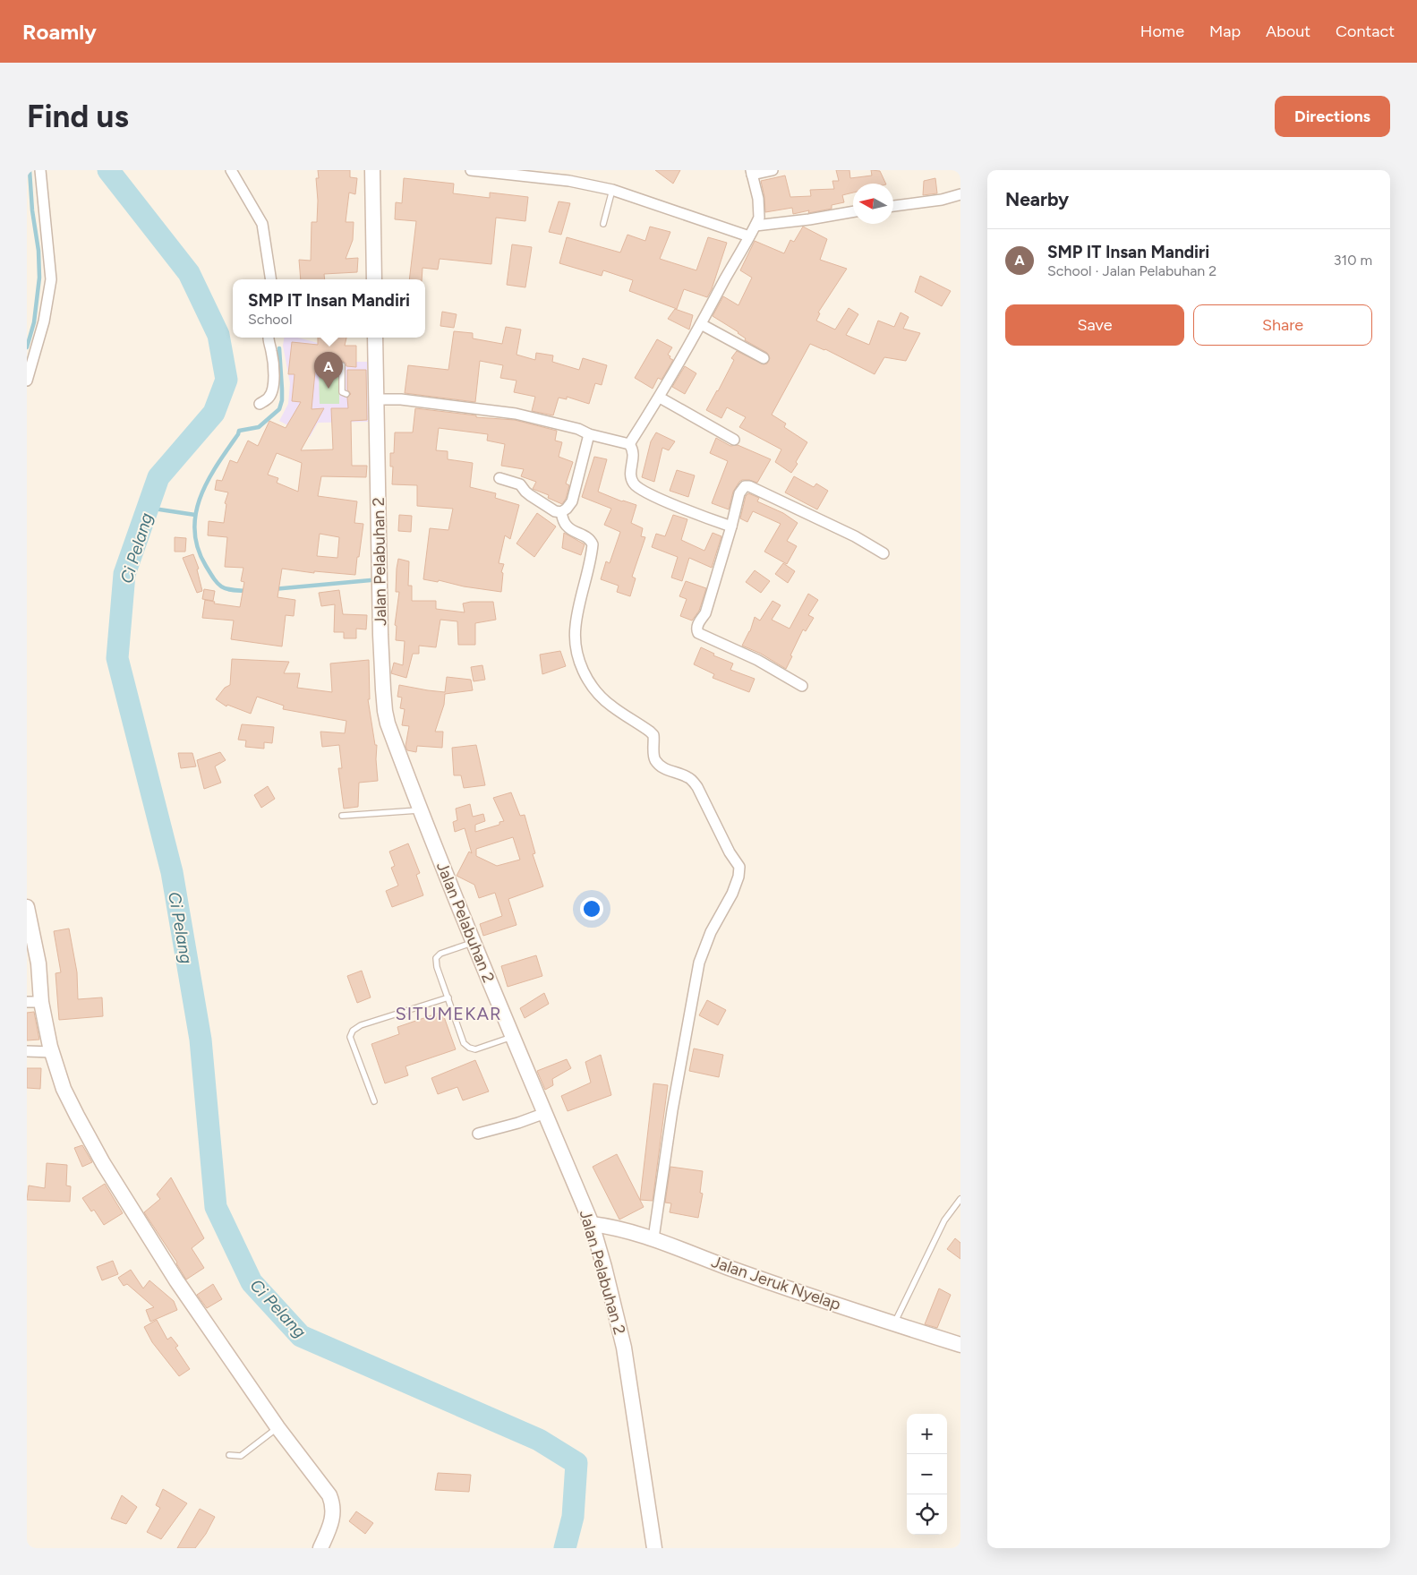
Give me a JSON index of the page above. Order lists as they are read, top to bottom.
{
  "streets": {
    "main road": ["Jalan Pelabuhan 2", "Jalan Jeruk Nyelap"]
  },
  "crossings": [
    ["Jalan Pelabuhan 2", "Jalan Jeruk Nyelap"]
  ],
  "districts": ["SITUMEKAR"],
  "water": ["Ci Pelang"],
  "north": "left",
  "page": {
    "header": "Roamly",
    "nav": [
      "Home",
      "Map",
      "About",
      "Contact"
    ],
    "buttons": [
      "Directions",
      ["Save", "Share"]
    ],
    "title": "Find us",
    "heading": "Nearby",
    "list": [
      {
        "mark": "A",
        "name": "SMP IT Insan Mandiri",
        "note": "School · Jalan Pelabuhan 2",
        "value": "310 m"
      }
    ],
    "popup": ["SMP IT Insan Mandiri", "School"],
    "pins": "A",
    "map_buttons": ["+", "−"]
  }
}
